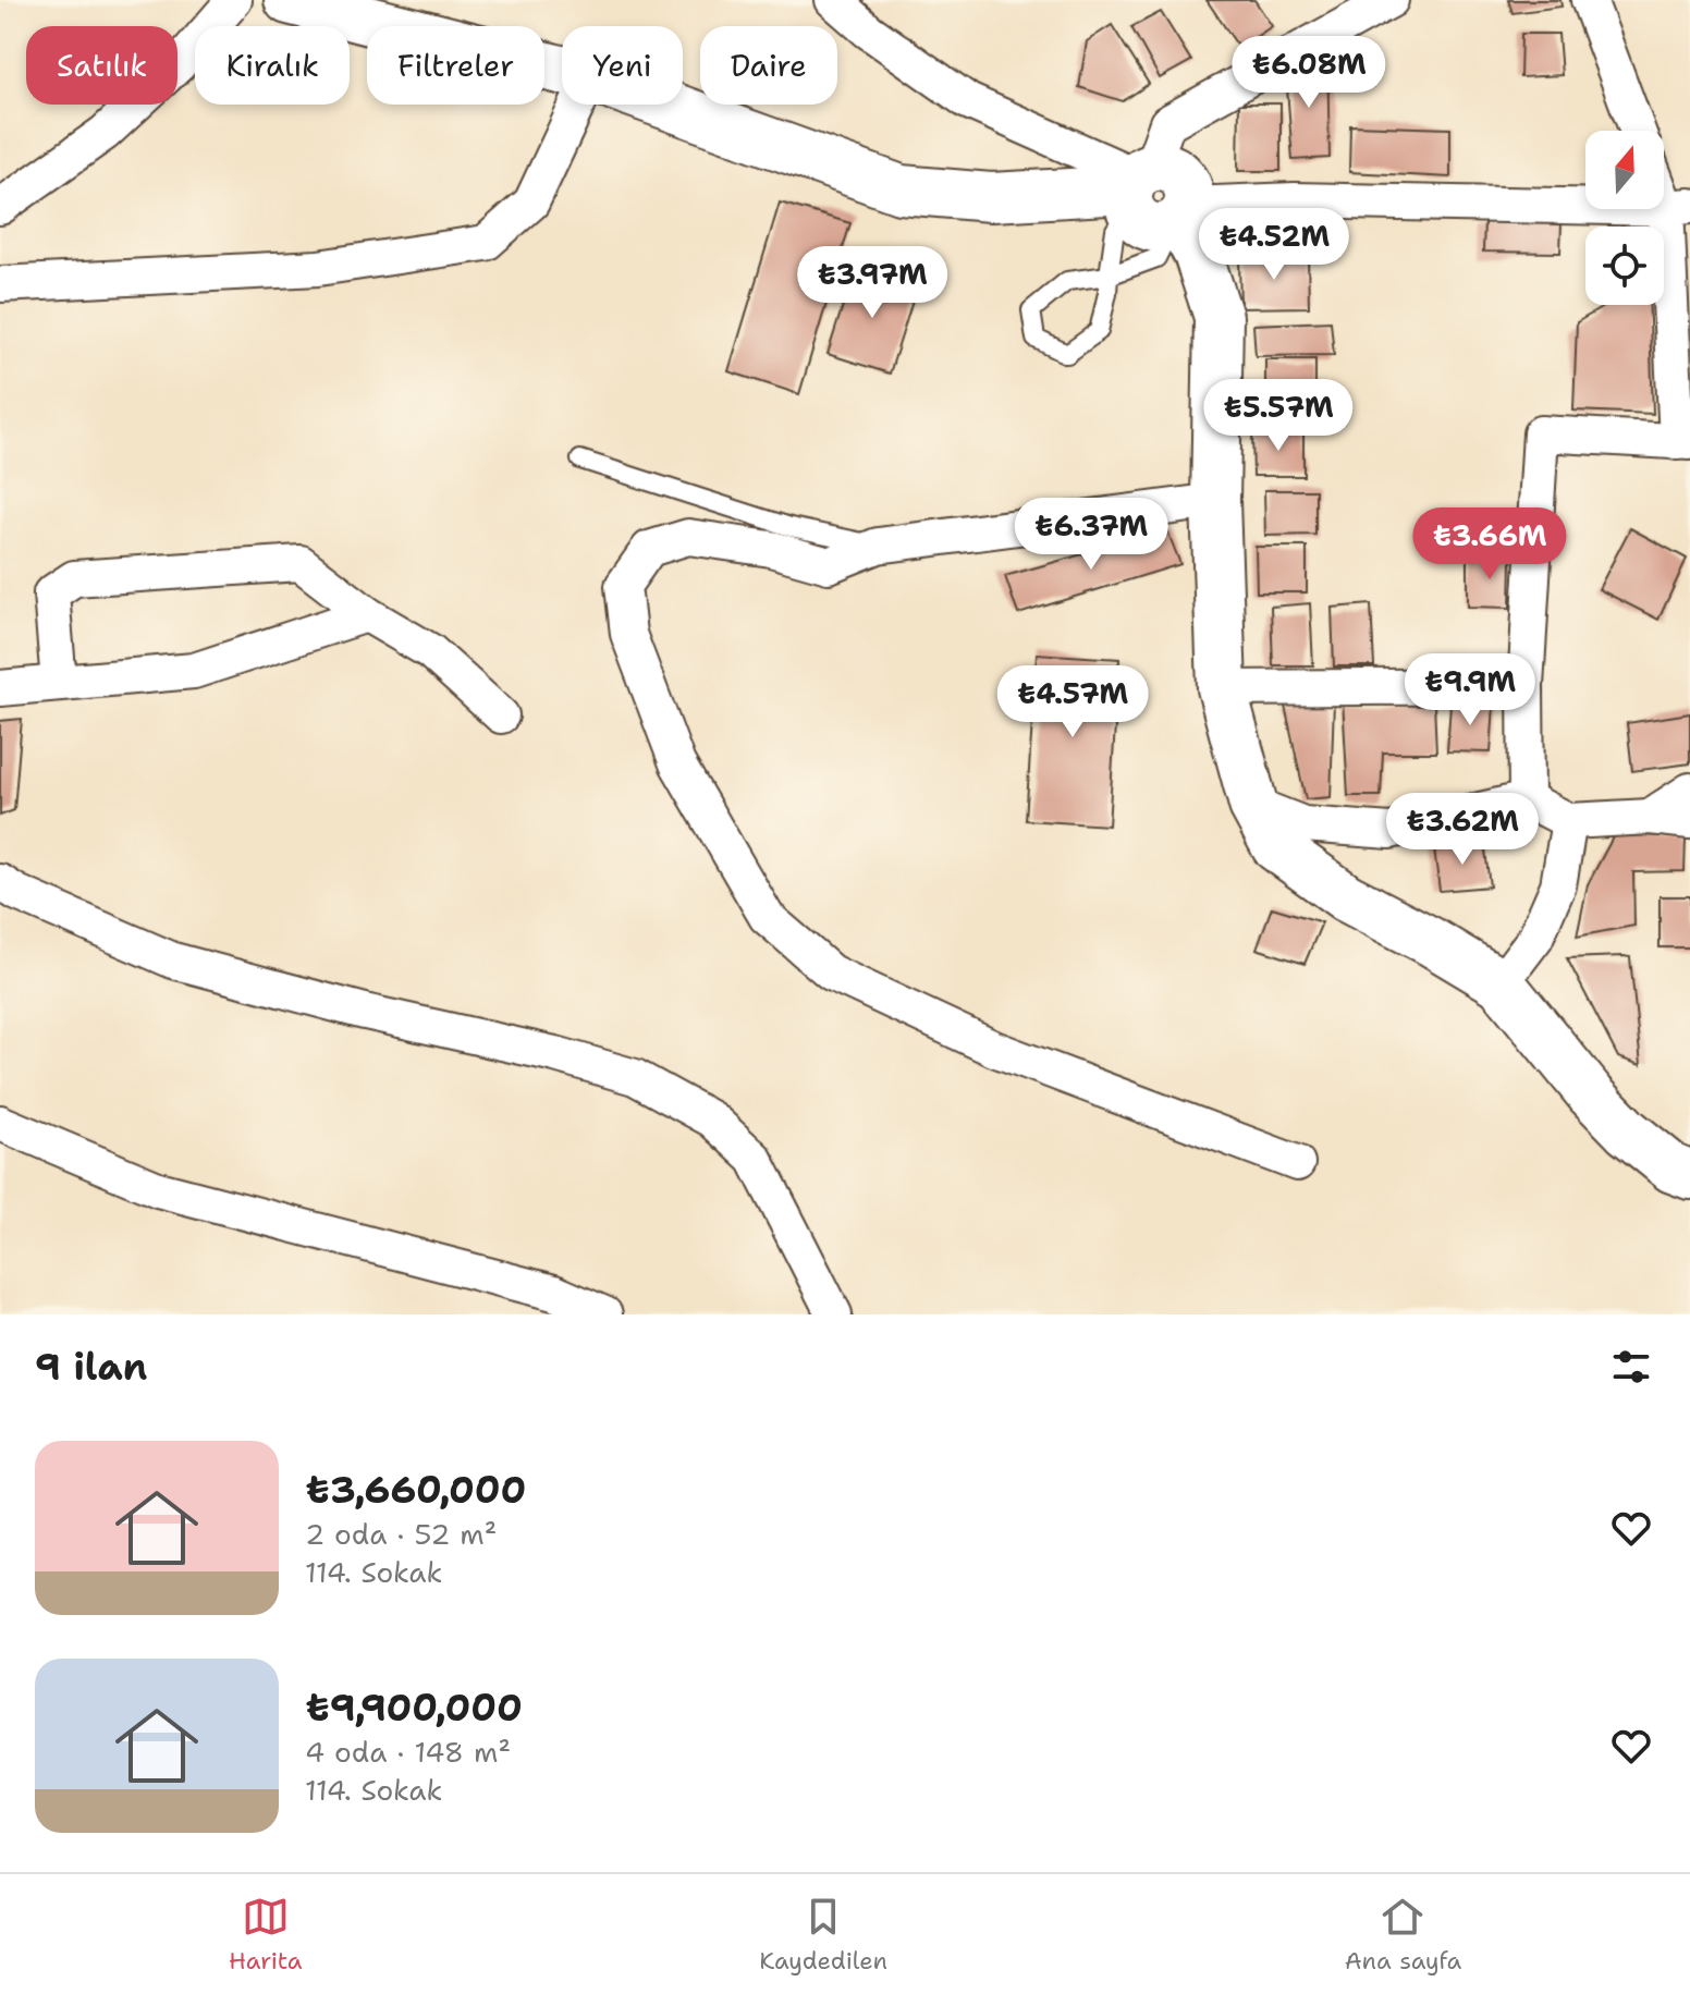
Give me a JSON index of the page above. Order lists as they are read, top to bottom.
{
  "north": "top",
  "page": {
    "chip": [
      "Satılık",
      "Kiralık",
      "Filtreler",
      "Yeni",
      "Daire"
    ],
    "price": [
      "₺6.08M",
      "₺4.52M",
      "₺3.97M",
      "₺5.57M",
      "₺6.37M",
      "₺3.66M",
      "₺9.9M",
      "₺4.57M",
      "₺3.62M"
    ],
    "heading": "9 ilan",
    "list": [
      {
        "name": "₺3,660,000",
        "note": "2 oda · 52 m² · 114. Sokak"
      },
      {
        "name": "₺9,900,000",
        "note": "4 oda · 148 m² · 114. Sokak"
      }
    ],
    "tabs": ["Harita", "Kaydedilen", "Ana sayfa"]
  }
}
